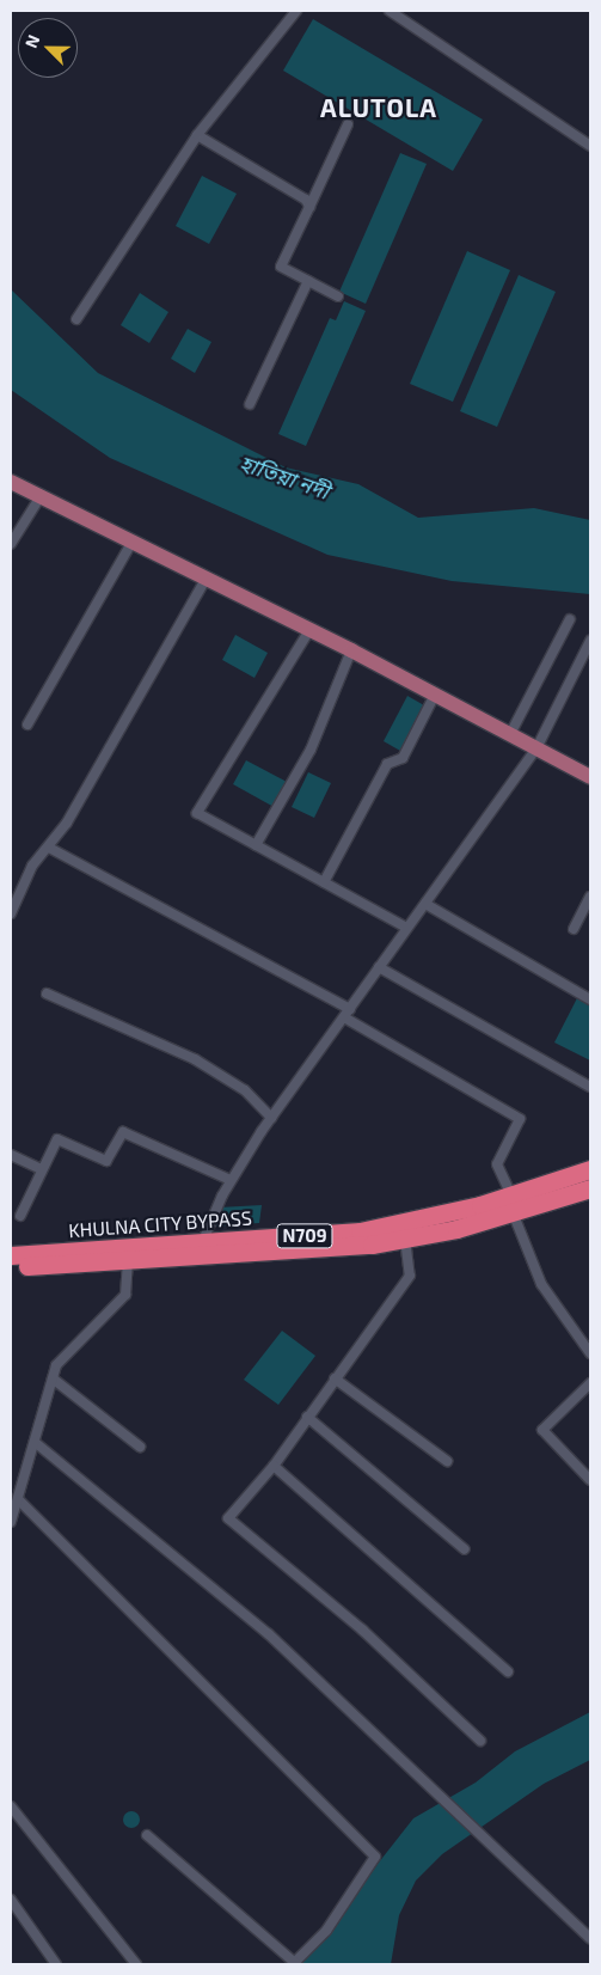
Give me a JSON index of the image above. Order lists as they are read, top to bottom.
{
  "streets": {
    "highway": ["KHULNA CITY BYPASS", "N709"]
  },
  "districts": ["ALUTOLA"],
  "water": ["হাতিয়া নদী"],
  "north": "top left"
}
